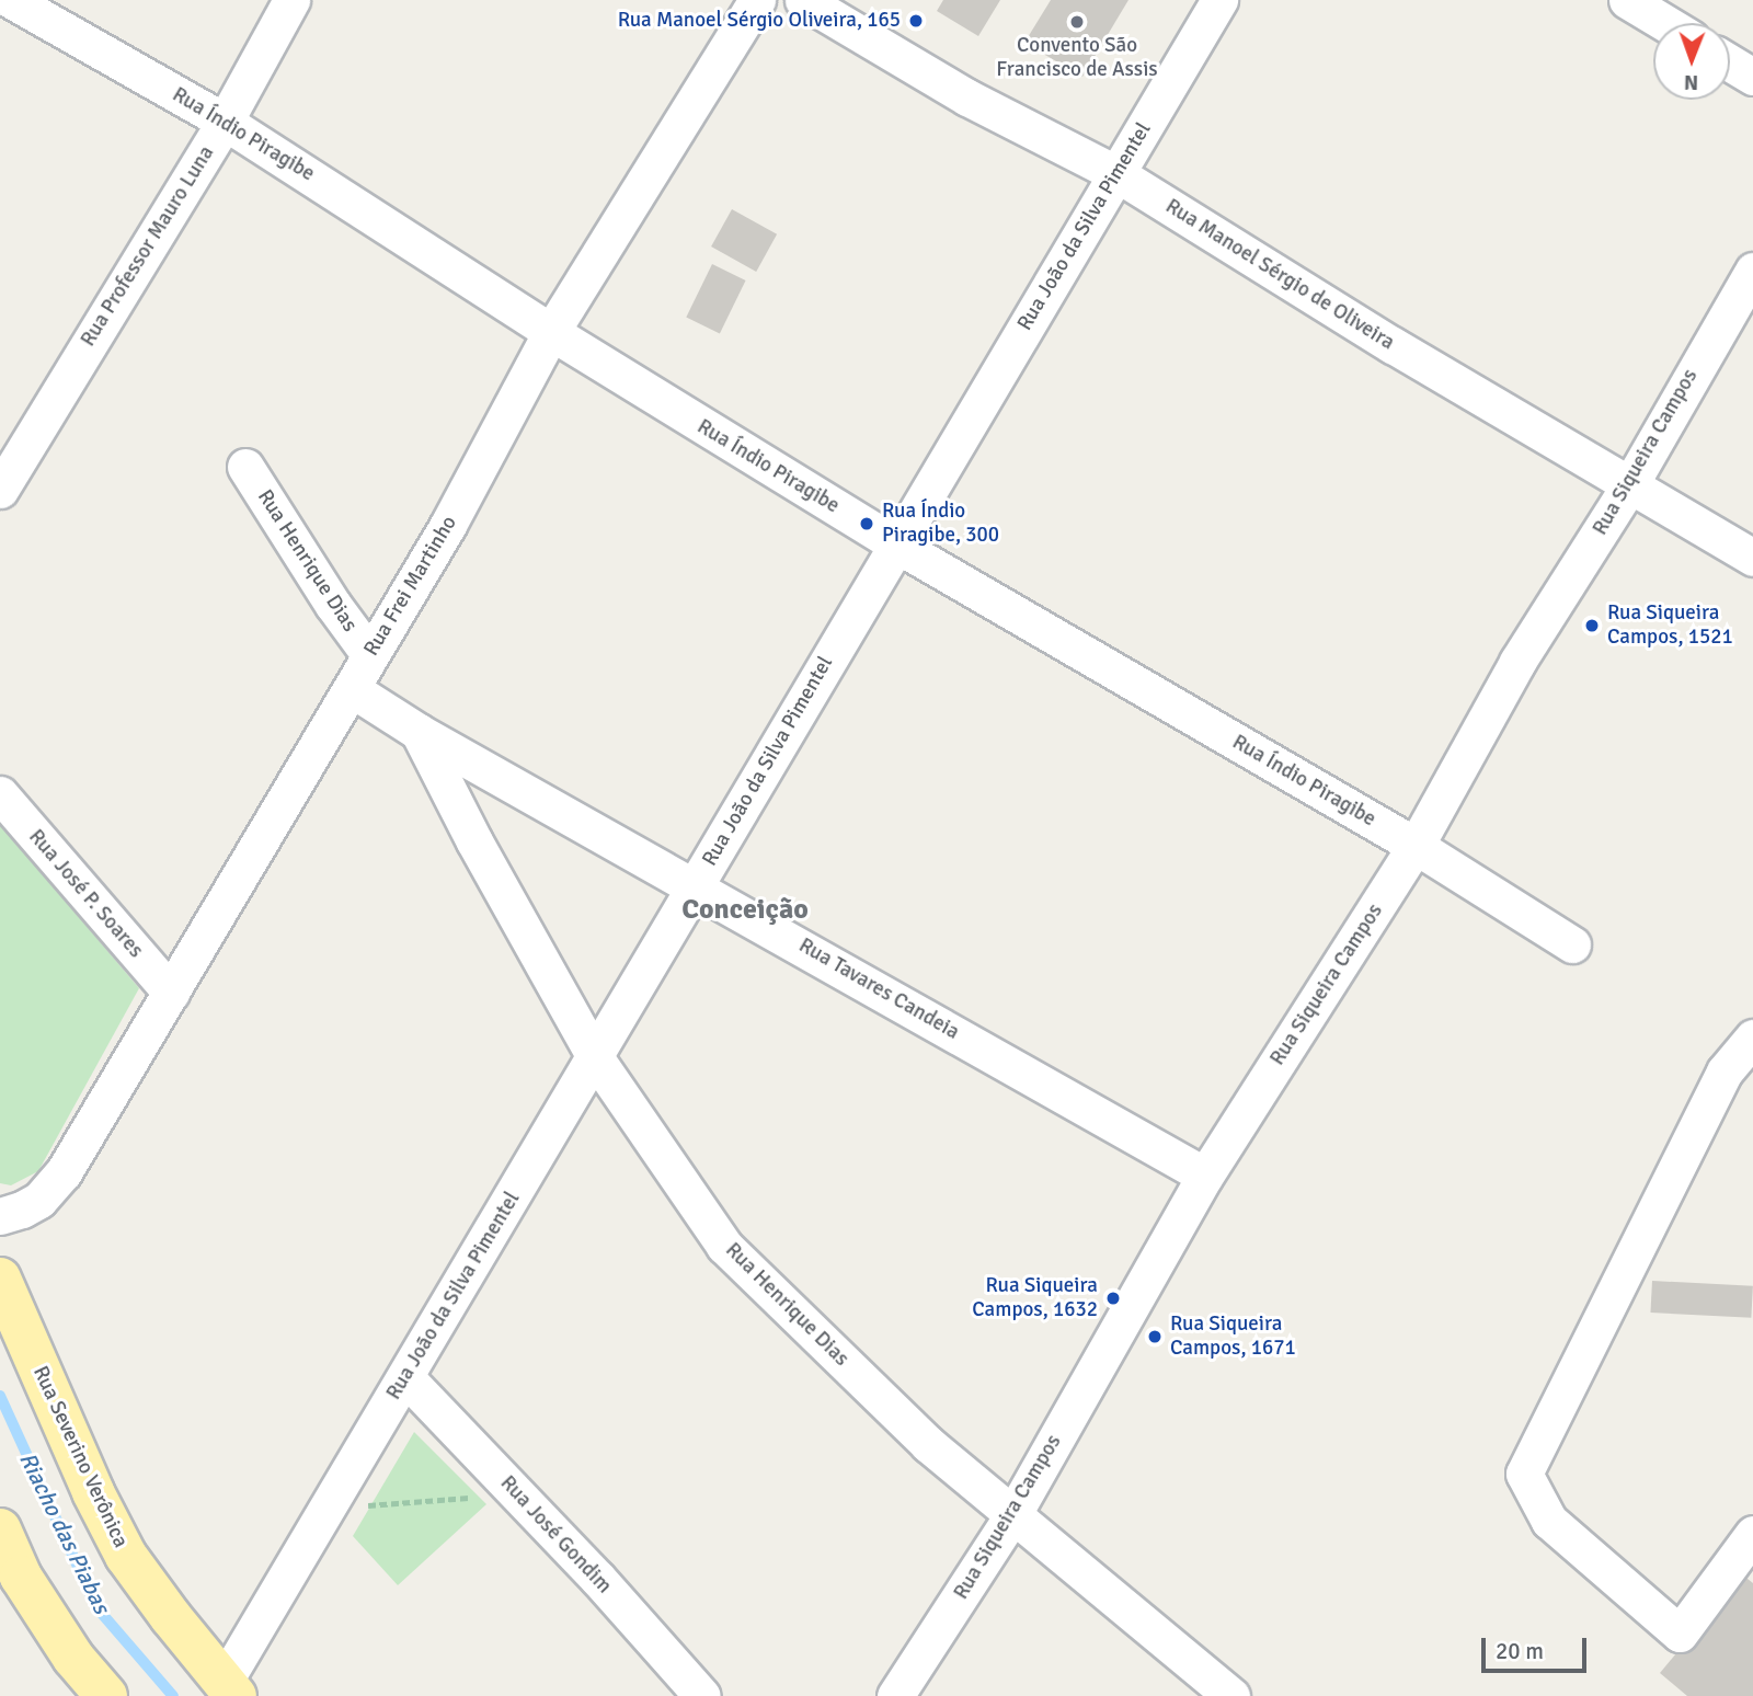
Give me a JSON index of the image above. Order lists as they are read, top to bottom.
{
  "streets": {
    "main road": ["Rua Severino Verônica"],
    "street": [
      "Rua Índio Piragibe",
      "Rua João da Silva Pimentel",
      "Rua Professor Mauro Luna",
      "Rua Manoel Sérgio de Oliveira",
      "Rua Siqueira Campos",
      "Rua Henrique Dias",
      "Rua Frei Martinho",
      "Rua José P. Soares",
      "Rua Tavares Candeia",
      "Rua José Gondim"
    ]
  },
  "crossings": [
    ["Rua Índio Piragibe", "Rua João da Silva Pimentel"],
    ["Rua Índio Piragibe", "Rua Professor Mauro Luna"],
    ["Rua Índio Piragibe", "Rua Siqueira Campos"],
    ["Rua Índio Piragibe", "Rua Frei Martinho"],
    ["Rua João da Silva Pimentel", "Rua Manoel Sérgio de Oliveira"],
    ["Rua João da Silva Pimentel", "Rua Henrique Dias"],
    ["Rua João da Silva Pimentel", "Rua Tavares Candeia"],
    ["Rua João da Silva Pimentel", "Rua Severino Verônica"],
    ["Rua João da Silva Pimentel", "Rua José Gondim"],
    ["Rua Manoel Sérgio de Oliveira", "Rua Siqueira Campos"],
    ["Rua Siqueira Campos", "Rua Henrique Dias"],
    ["Rua Siqueira Campos", "Rua Tavares Candeia"],
    ["Rua Henrique Dias", "Rua Frei Martinho"],
    ["Rua Henrique Dias", "Rua Tavares Candeia"],
    ["Rua Frei Martinho", "Rua José P. Soares"],
    ["Rua Frei Martinho", "Rua Tavares Candeia"]
  ],
  "districts": ["Conceição"],
  "water": ["Riacho das Piabas"],
  "places": [
    "Rua Manoel Sérgio Oliveira, 165",
    "Convento São Francisco de Assis",
    "Rua Índio Piragibe, 300",
    "Rua Siqueira Campos, 1521",
    "Rua Siqueira Campos, 1632",
    "Rua Siqueira Campos, 1671"
  ],
  "scale_bar": "20 m",
  "north": "bottom"
}
